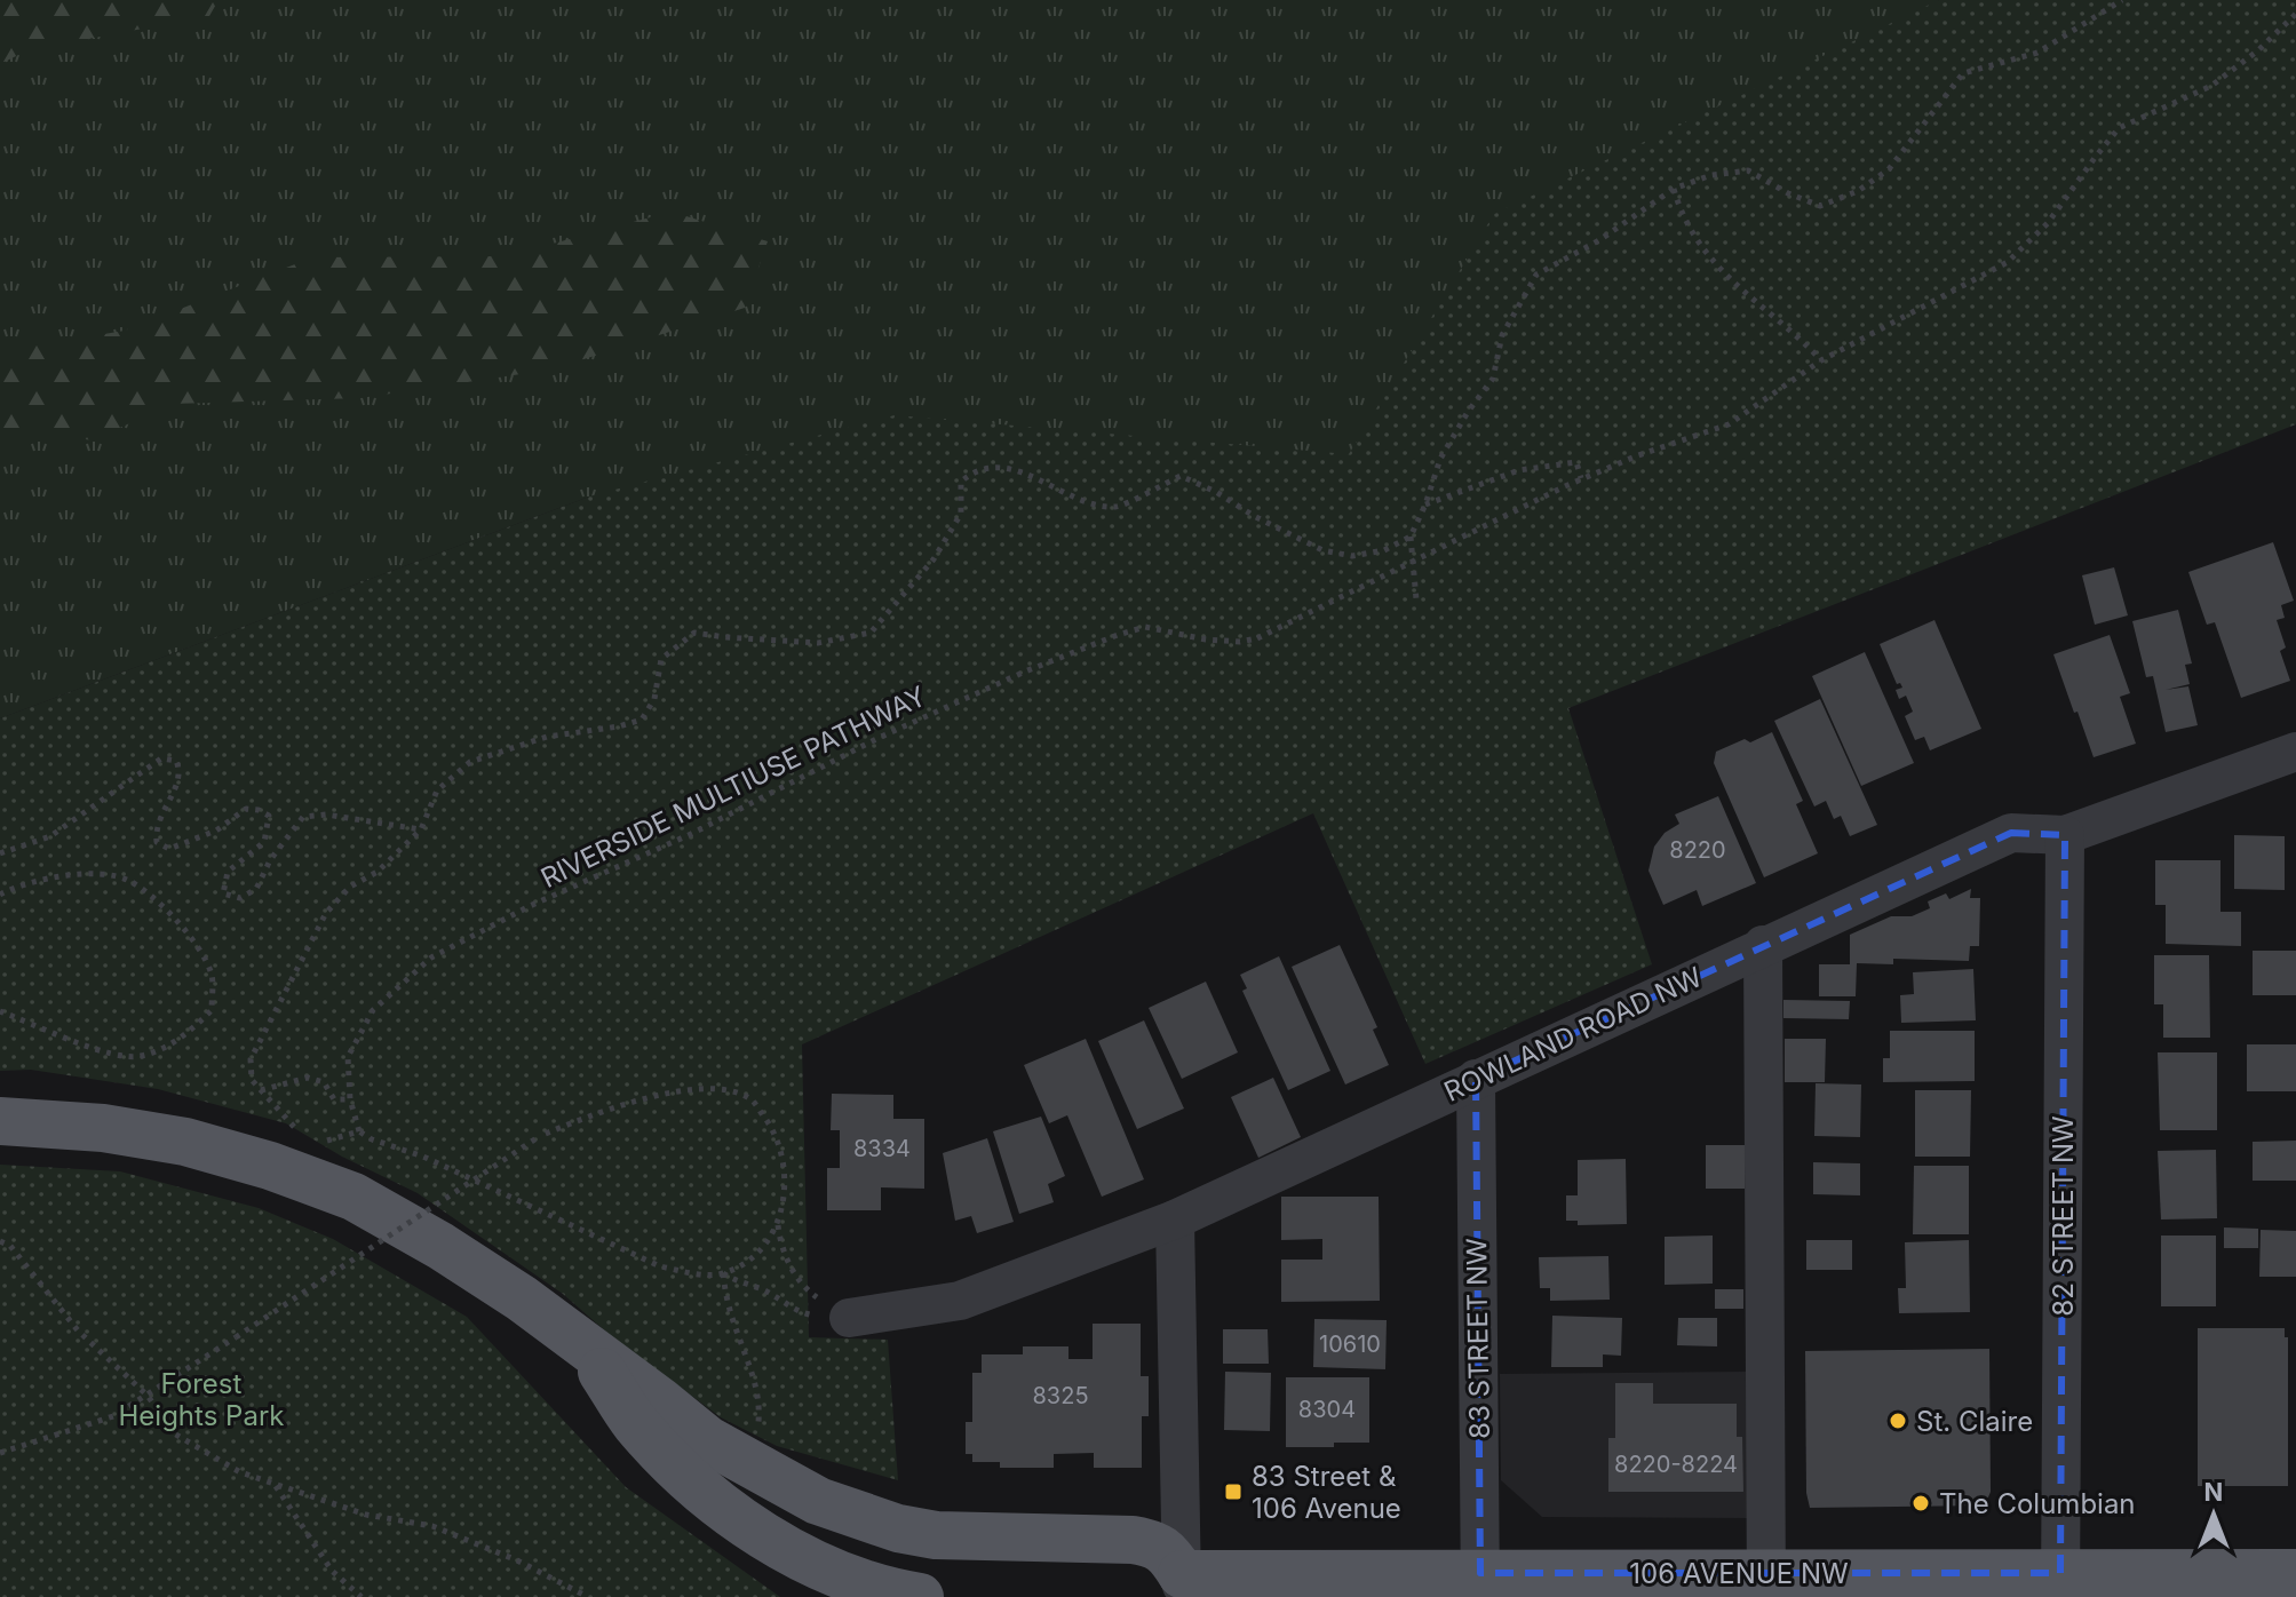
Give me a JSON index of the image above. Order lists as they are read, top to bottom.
{
  "streets": {
    "main road": ["106 AVENUE NW"],
    "street": ["ROWLAND ROAD NW", "82 STREET NW", "83 STREET NW"],
    "path": ["RIVERSIDE MULTIUSE PATHWAY"]
  },
  "crossings": [
    ["ROWLAND ROAD NW", "82 STREET NW"],
    ["ROWLAND ROAD NW", "83 STREET NW"],
    ["82 STREET NW", "106 AVENUE NW"],
    ["83 STREET NW", "106 AVENUE NW"]
  ],
  "parks": ["Forest Heights Park"],
  "places": {
    "other": ["St. Claire", "The Columbian"],
    "transit": ["83 Street & 106 Avenue"]
  },
  "house_numbers": [
    "8220",
    "8334",
    "10610",
    "8325",
    "8304",
    "8220-8224"
  ],
  "north": "top"
}
